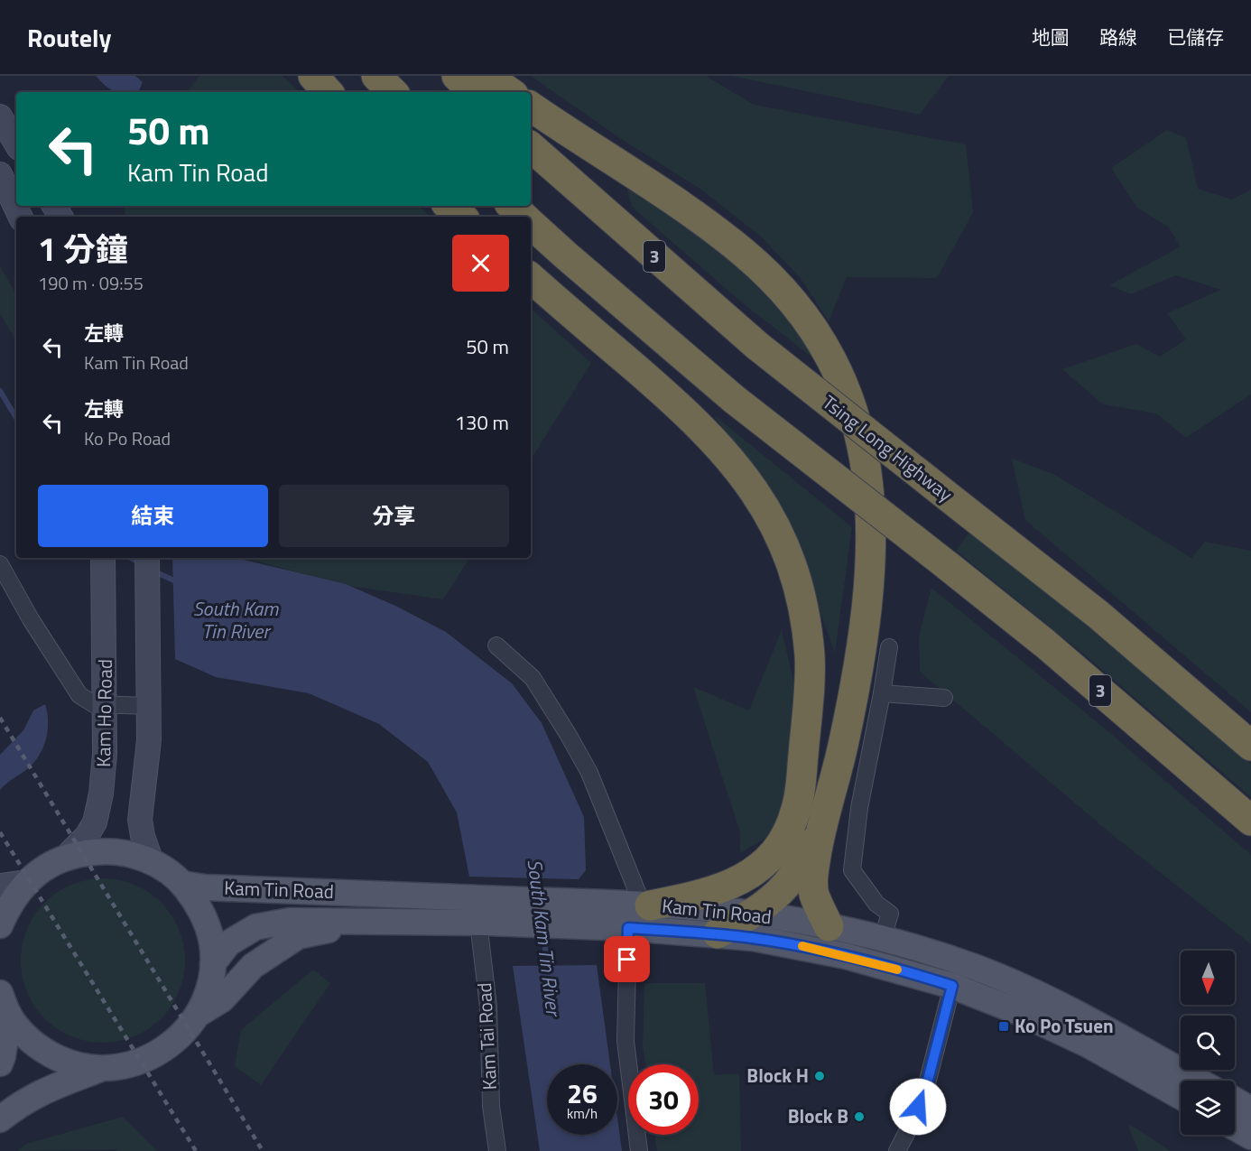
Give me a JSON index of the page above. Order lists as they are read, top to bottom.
{
  "streets": {
    "highway": ["3", "Tsing Long Highway"],
    "main road": ["Kam Ho Road", "Kam Tin Road"],
    "street": ["Kam Tai Road"]
  },
  "crossings": [
    ["Kam Ho Road", "Kam Tin Road"],
    ["Kam Tin Road", "Kam Tai Road"]
  ],
  "water": ["South Kam Tin River"],
  "places": {
    "transit": ["Ko Po Tsuen"],
    "other": ["Block H", "Block B"]
  },
  "north": "bottom",
  "page": {
    "header": "Routely",
    "nav": ["地圖", "路線", "已儲存"],
    "turn": ["50 m", "Kam Tin Road"],
    "heading": ["1 分鐘", "190 m · 09:55"],
    "list": [
      {
        "name": "左轉",
        "note": "Kam Tin Road",
        "value": "50 m"
      },
      {
        "name": "左轉",
        "note": "Ko Po Road",
        "value": "130 m"
      }
    ],
    "buttons": ["結束", "分享"],
    "speed": "26 km/h",
    "limit": "30"
  }
}
